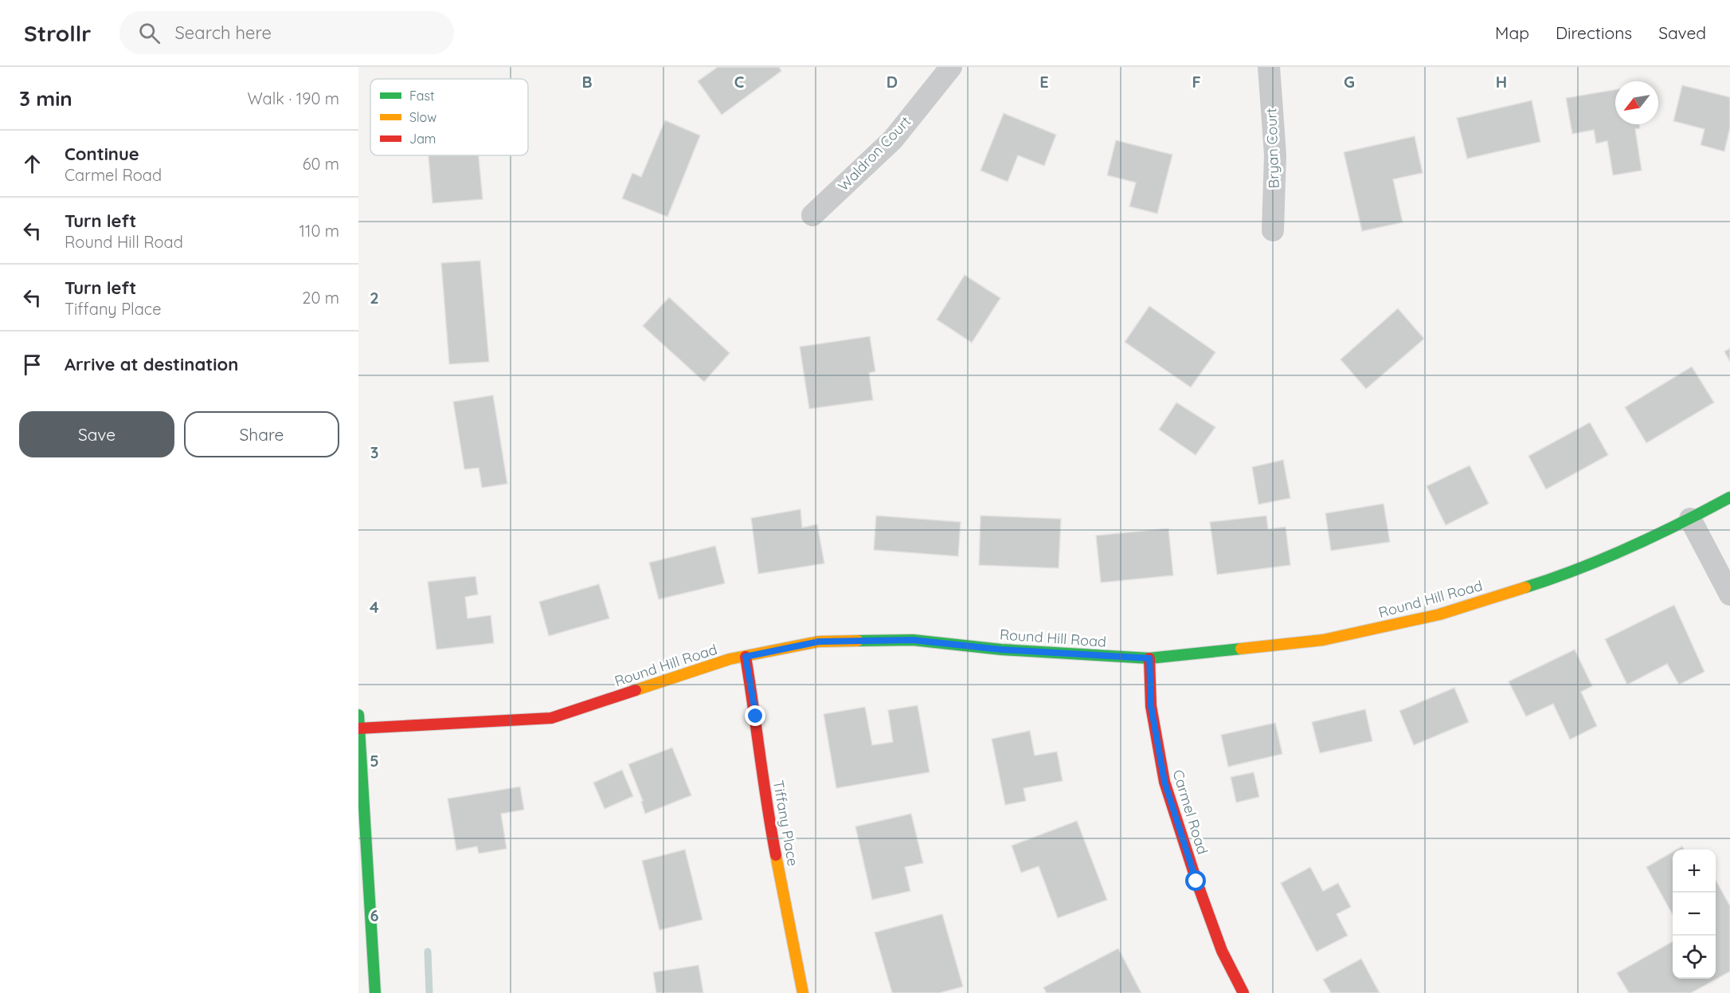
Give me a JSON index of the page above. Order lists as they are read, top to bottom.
{
  "streets": {
    "street": [
      "Bryan Court",
      "Waldron Court",
      "Round Hill Road",
      "Carmel Road",
      "Tiffany Place"
    ]
  },
  "crossings": [
    ["Round Hill Road", "Carmel Road"],
    ["Round Hill Road", "Tiffany Place"]
  ],
  "legend": ["Fast", "Slow", "Jam"],
  "north": "bottom left",
  "page": {
    "header": "Strollr",
    "search": "Search here",
    "nav": ["Map", "Directions", "Saved"],
    "heading": ["3 min", "Walk · 190 m"],
    "list": [
      ["Continue", "Carmel Road", "60 m"],
      ["Turn left", "Round Hill Road", "110 m"],
      ["Turn left", "Tiffany Place", "20 m"],
      "Arrive at destination"
    ],
    "buttons": ["Save", "Share"],
    "map_buttons": ["+", "−"]
  },
  "grid": {
    "columns": [
      "B",
      "C",
      "D",
      "E",
      "F",
      "G",
      "H"
    ],
    "rows": [
      "2",
      "3",
      "4",
      "5",
      "6"
    ]
  }
}
